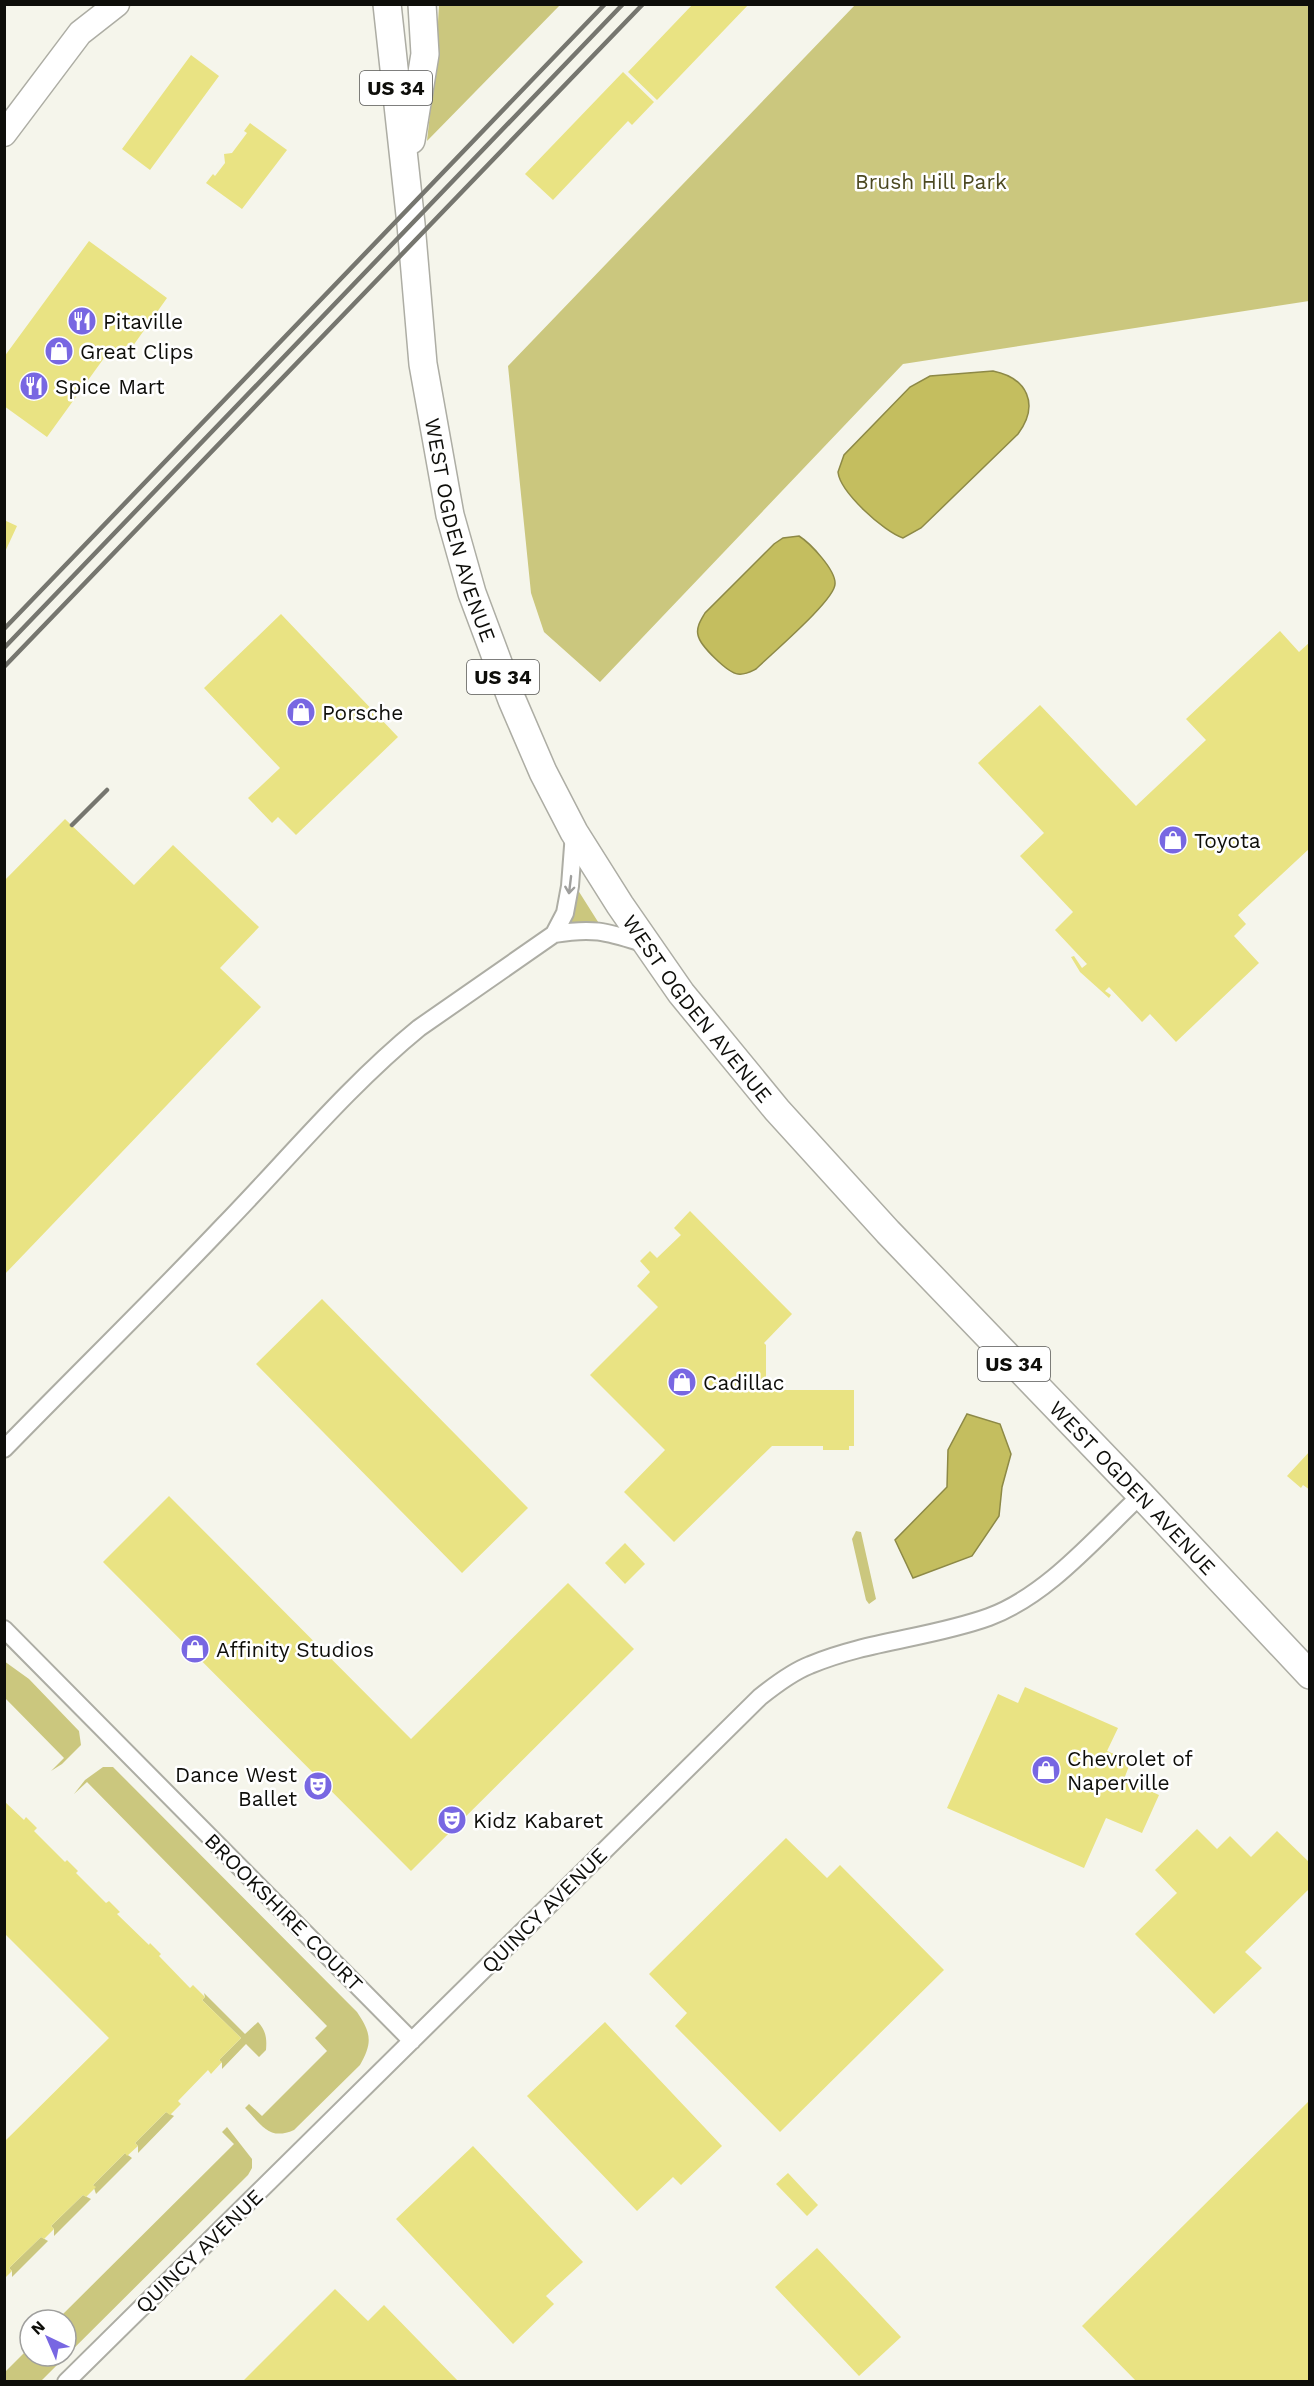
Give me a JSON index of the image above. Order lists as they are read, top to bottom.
{
  "streets": {
    "main road": ["US 34", "WEST OGDEN AVENUE"],
    "street": ["QUINCY AVENUE", "BROOKSHIRE COURT"]
  },
  "crossings": [
    ["WEST OGDEN AVENUE", "QUINCY AVENUE"],
    ["QUINCY AVENUE", "BROOKSHIRE COURT"]
  ],
  "parks": ["Brush Hill Park"],
  "places": {
    "restaurant": ["Pitaville", "Spice Mart"],
    "shop": [
      "Great Clips",
      "Porsche",
      "Toyota",
      "Cadillac",
      "Affinity Studios",
      "Chevrolet of Naperville"
    ],
    "theatre": ["Dance West Ballet", "Kidz Kabaret"]
  },
  "north": "top left"
}
